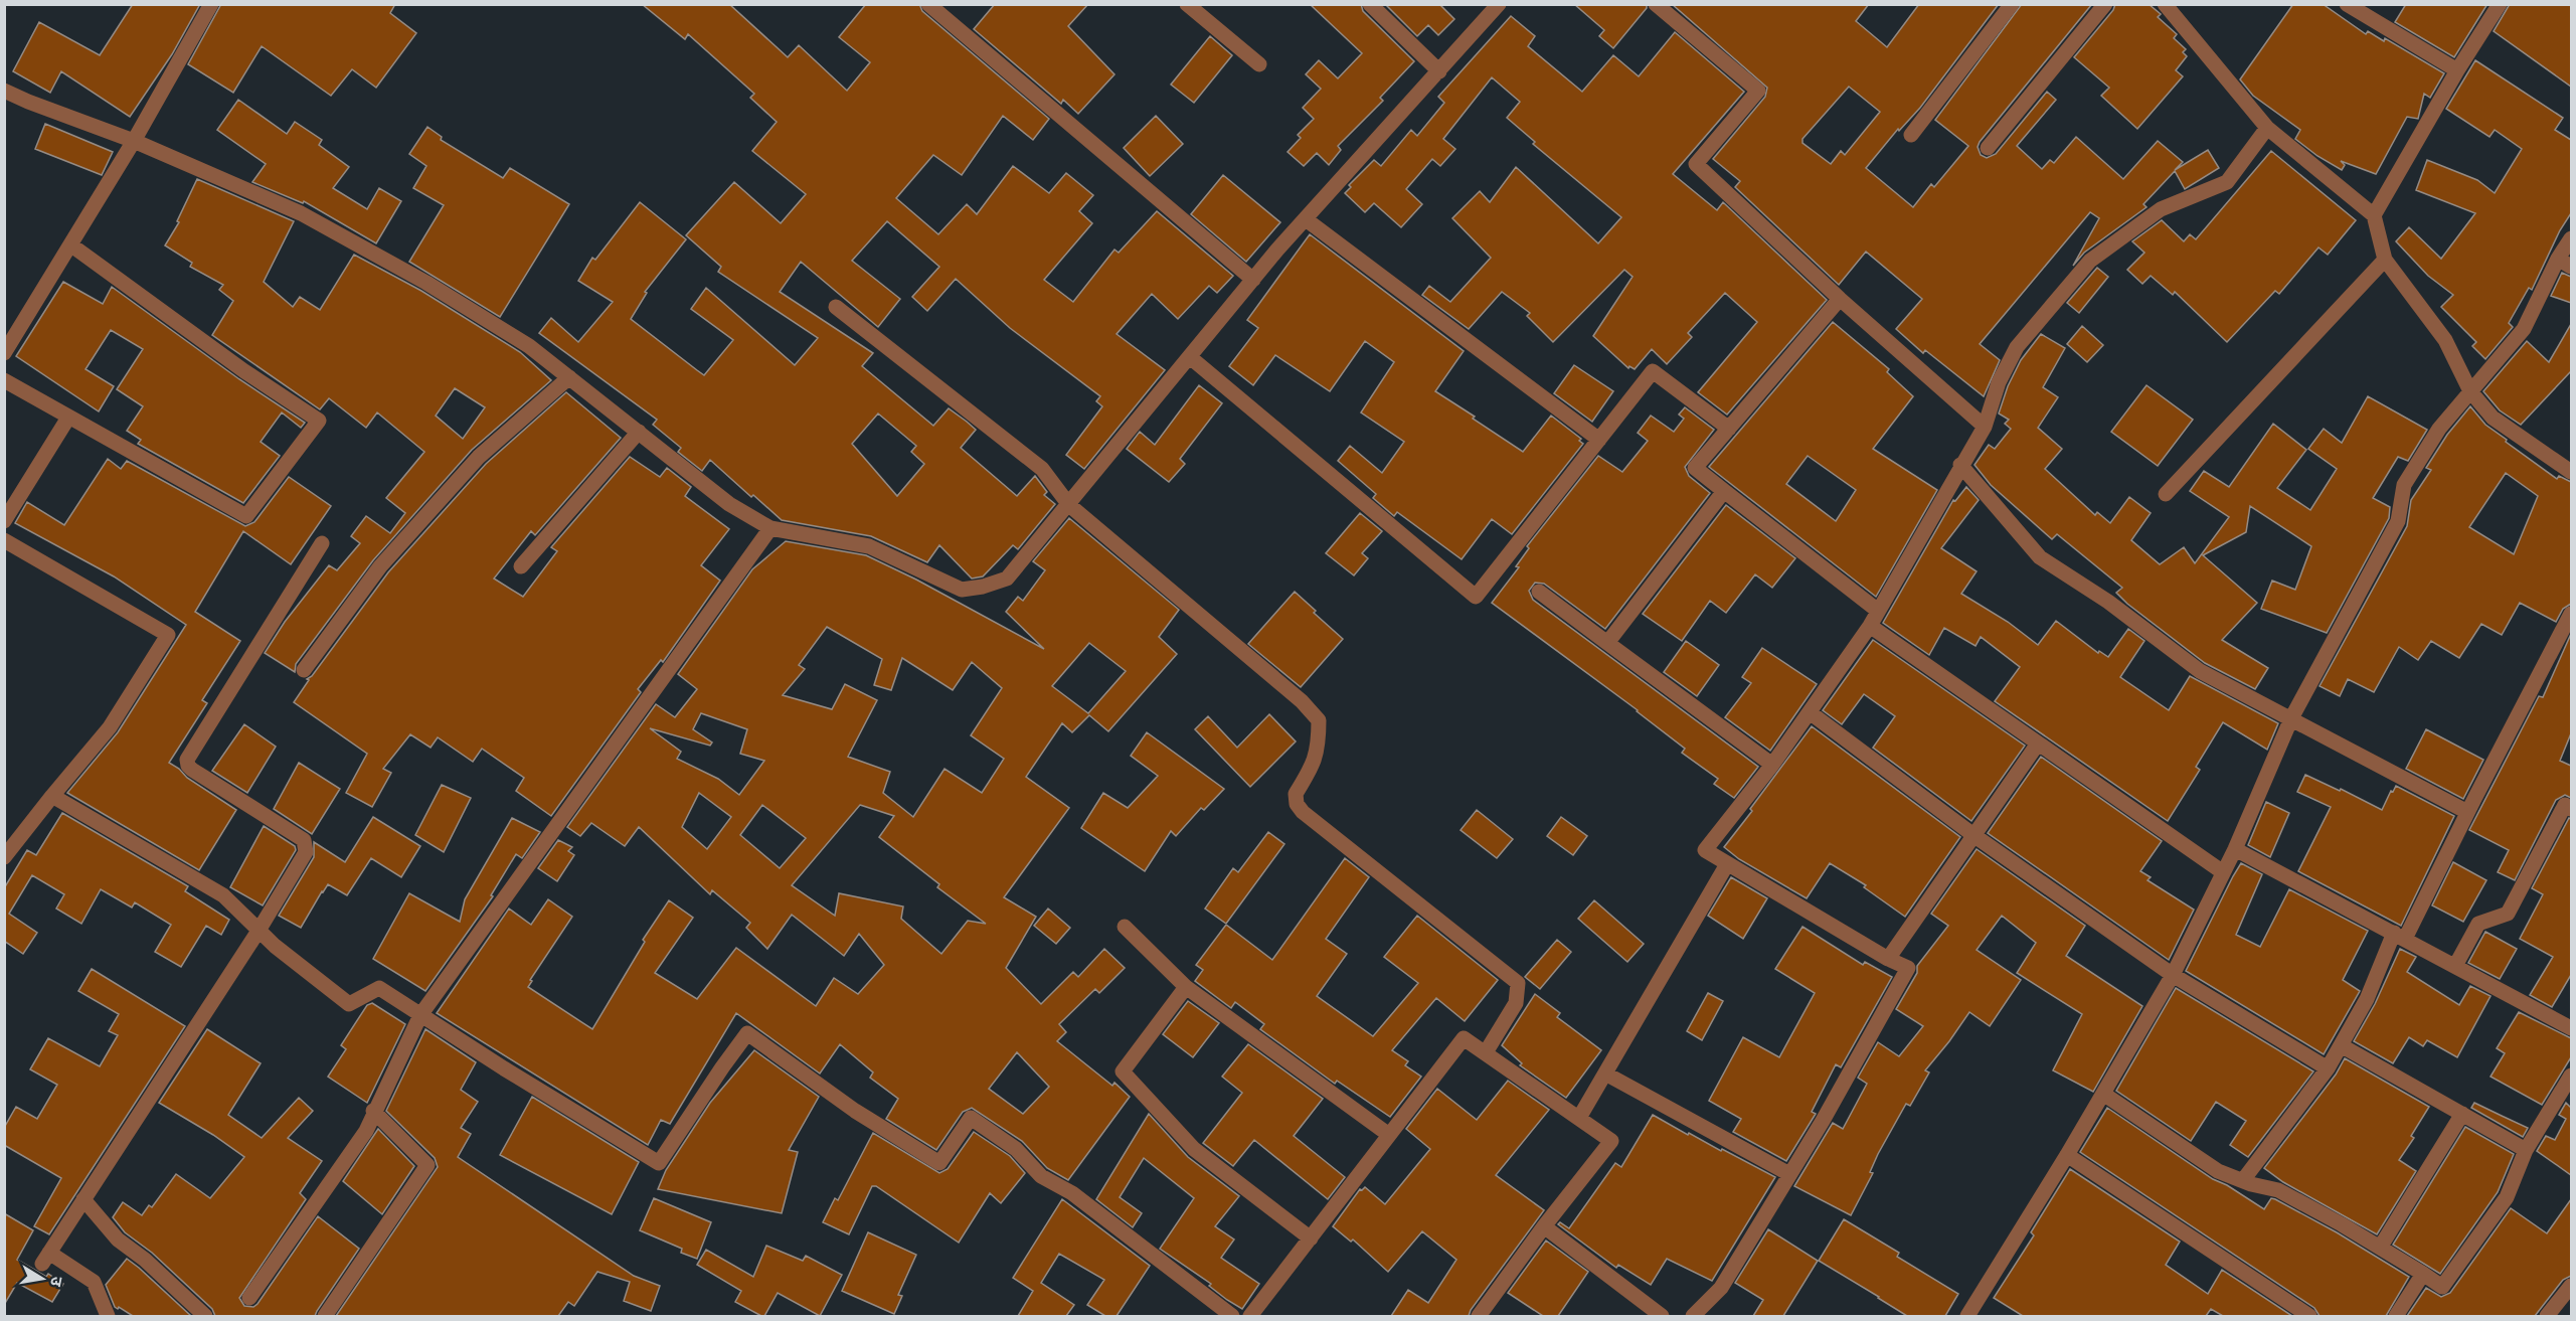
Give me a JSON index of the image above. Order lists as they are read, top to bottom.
{
  "north": "right"
}
